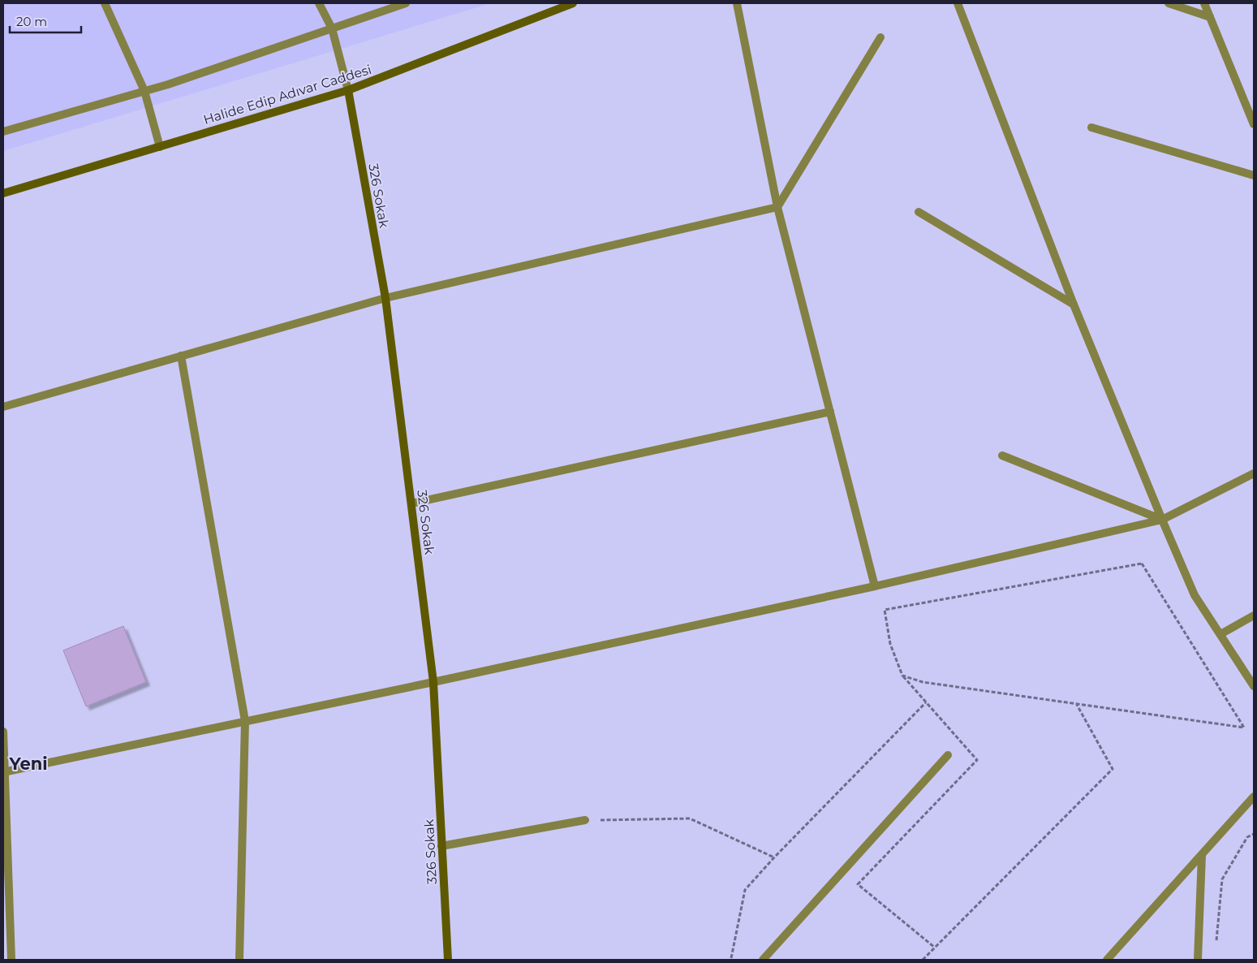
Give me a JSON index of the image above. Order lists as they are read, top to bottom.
{
  "streets": {
    "street": ["Halide Edip Adıvar Caddesi", "326 Sokak"]
  },
  "crossings": [
    ["Halide Edip Adıvar Caddesi", "326 Sokak"]
  ],
  "districts": ["Yeni"],
  "scale_bar": "20 m"
}
